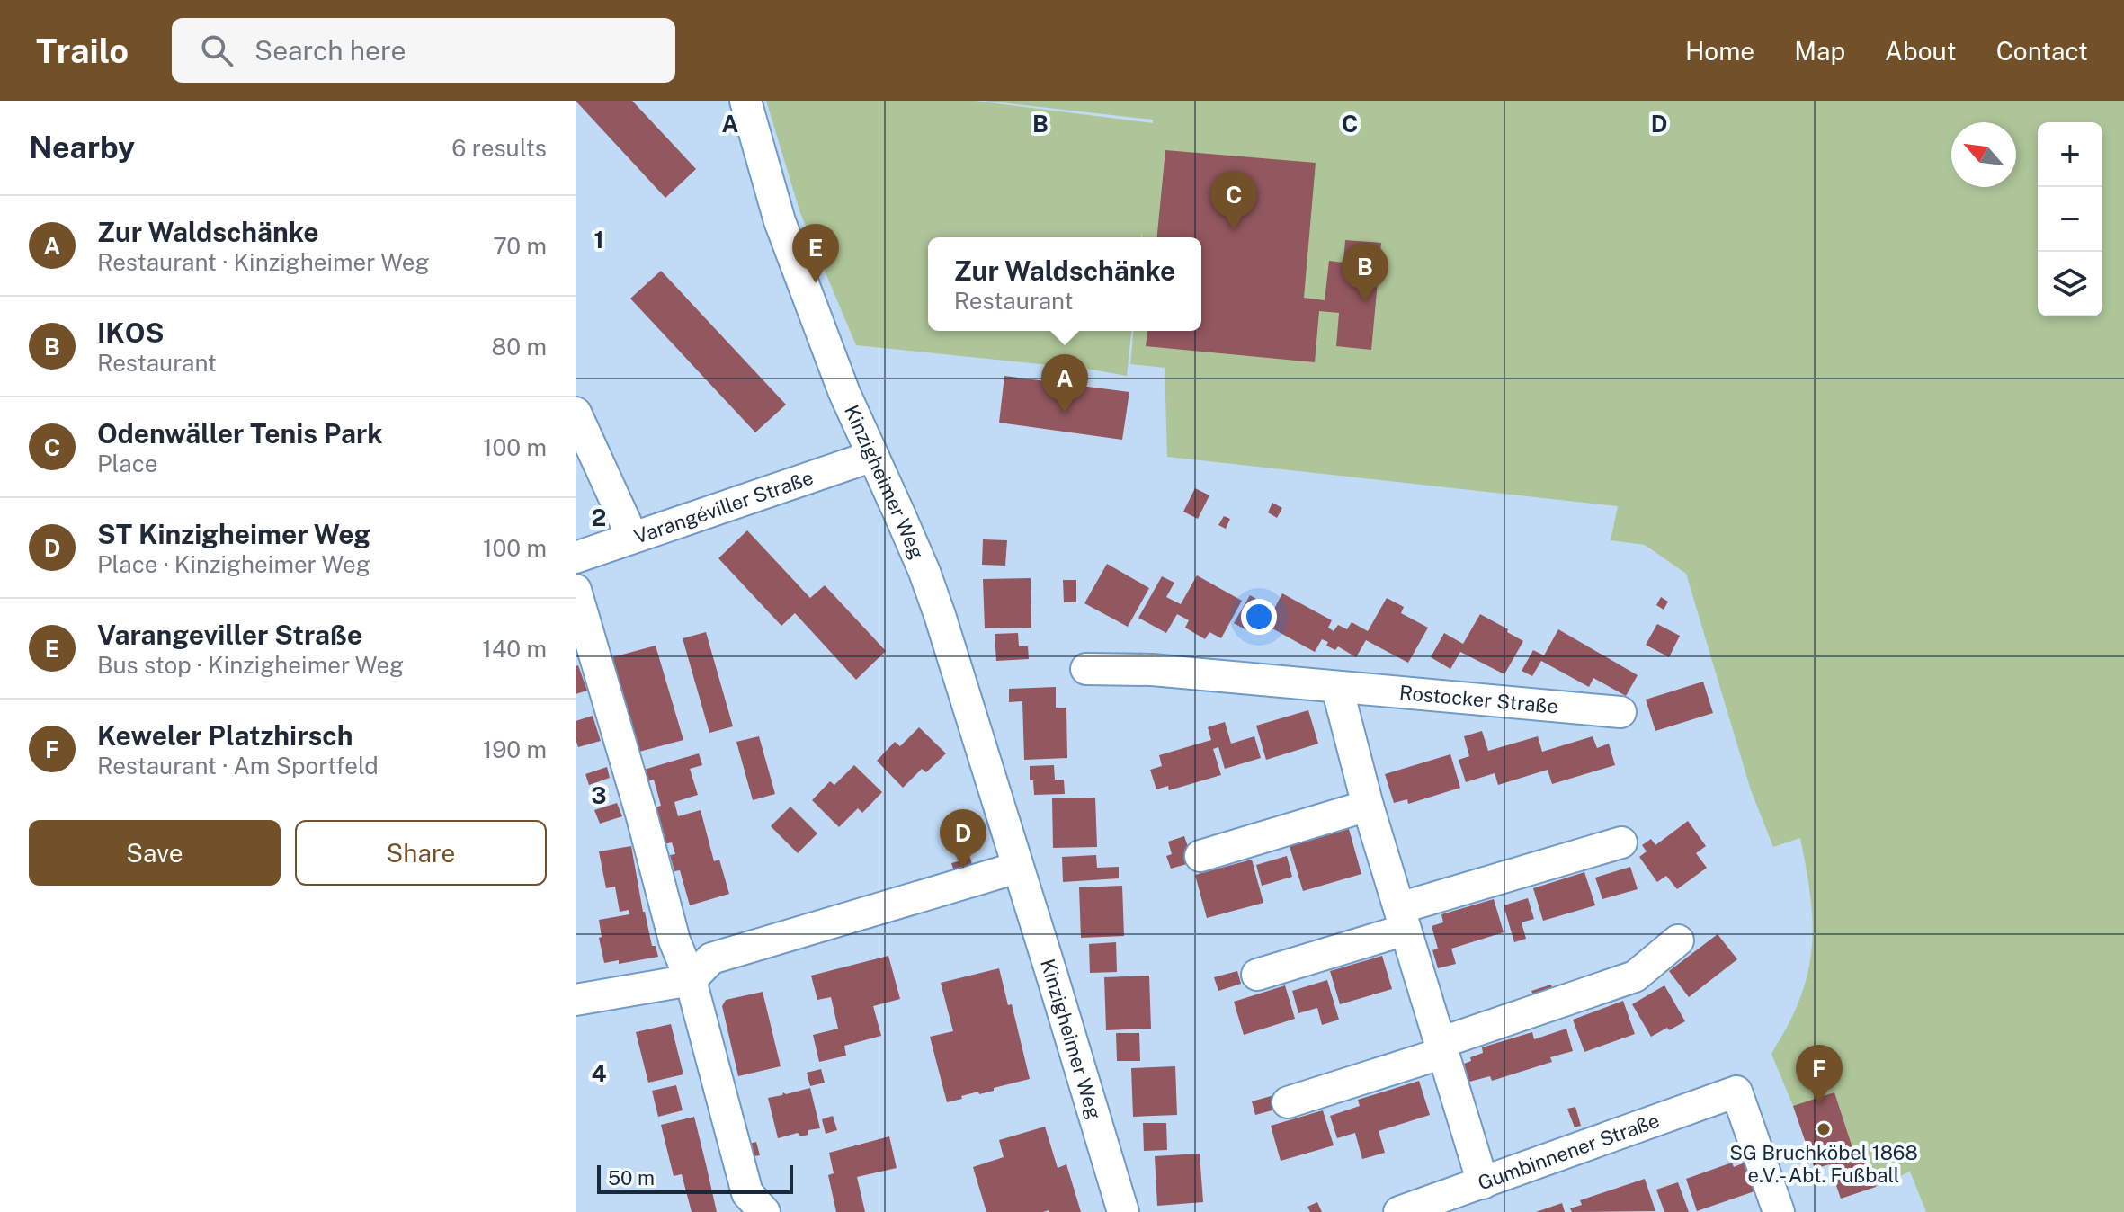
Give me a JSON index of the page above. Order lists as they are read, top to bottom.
{
  "streets": {
    "street": [
      "Kinzigheimer Weg",
      "Varangéviller Straße",
      "Rostocker Straße",
      "Gumbinnener Straße"
    ]
  },
  "crossings": [
    ["Kinzigheimer Weg", "Varangéviller Straße"]
  ],
  "places": ["SG Bruchköbel 1868 e.V.- Abt. Fußball"],
  "scale_bar": "50 m",
  "north": "top left",
  "page": {
    "header": "Trailo",
    "search": "Search here",
    "nav": [
      "Home",
      "Map",
      "About",
      "Contact"
    ],
    "heading": ["Nearby", "6 results"],
    "map_buttons": ["+", "−"],
    "pins": [
      "C",
      "E",
      "B",
      "A",
      "D",
      "F"
    ],
    "list": [
      {
        "mark": "A",
        "name": "Zur Waldschänke",
        "note": "Restaurant · Kinzigheimer Weg",
        "value": "70 m"
      },
      {
        "mark": "B",
        "name": "IKOS",
        "note": "Restaurant",
        "value": "80 m"
      },
      {
        "mark": "C",
        "name": "Odenwäller Tenis Park",
        "note": "Place",
        "value": "100 m"
      },
      {
        "mark": "D",
        "name": "ST Kinzigheimer Weg",
        "note": "Place · Kinzigheimer Weg",
        "value": "100 m"
      },
      {
        "mark": "E",
        "name": "Varangeviller Straße",
        "note": "Bus stop · Kinzigheimer Weg",
        "value": "140 m"
      },
      {
        "mark": "F",
        "name": "Keweler Platzhirsch",
        "note": "Restaurant · Am Sportfeld",
        "value": "190 m"
      }
    ],
    "popup": ["Zur Waldschänke", "Restaurant"],
    "buttons": ["Save", "Share"],
    "scale": "50 m"
  },
  "grid": {
    "columns": [
      "A",
      "B",
      "C",
      "D"
    ],
    "rows": [
      "1",
      "2",
      "3",
      "4"
    ]
  }
}
